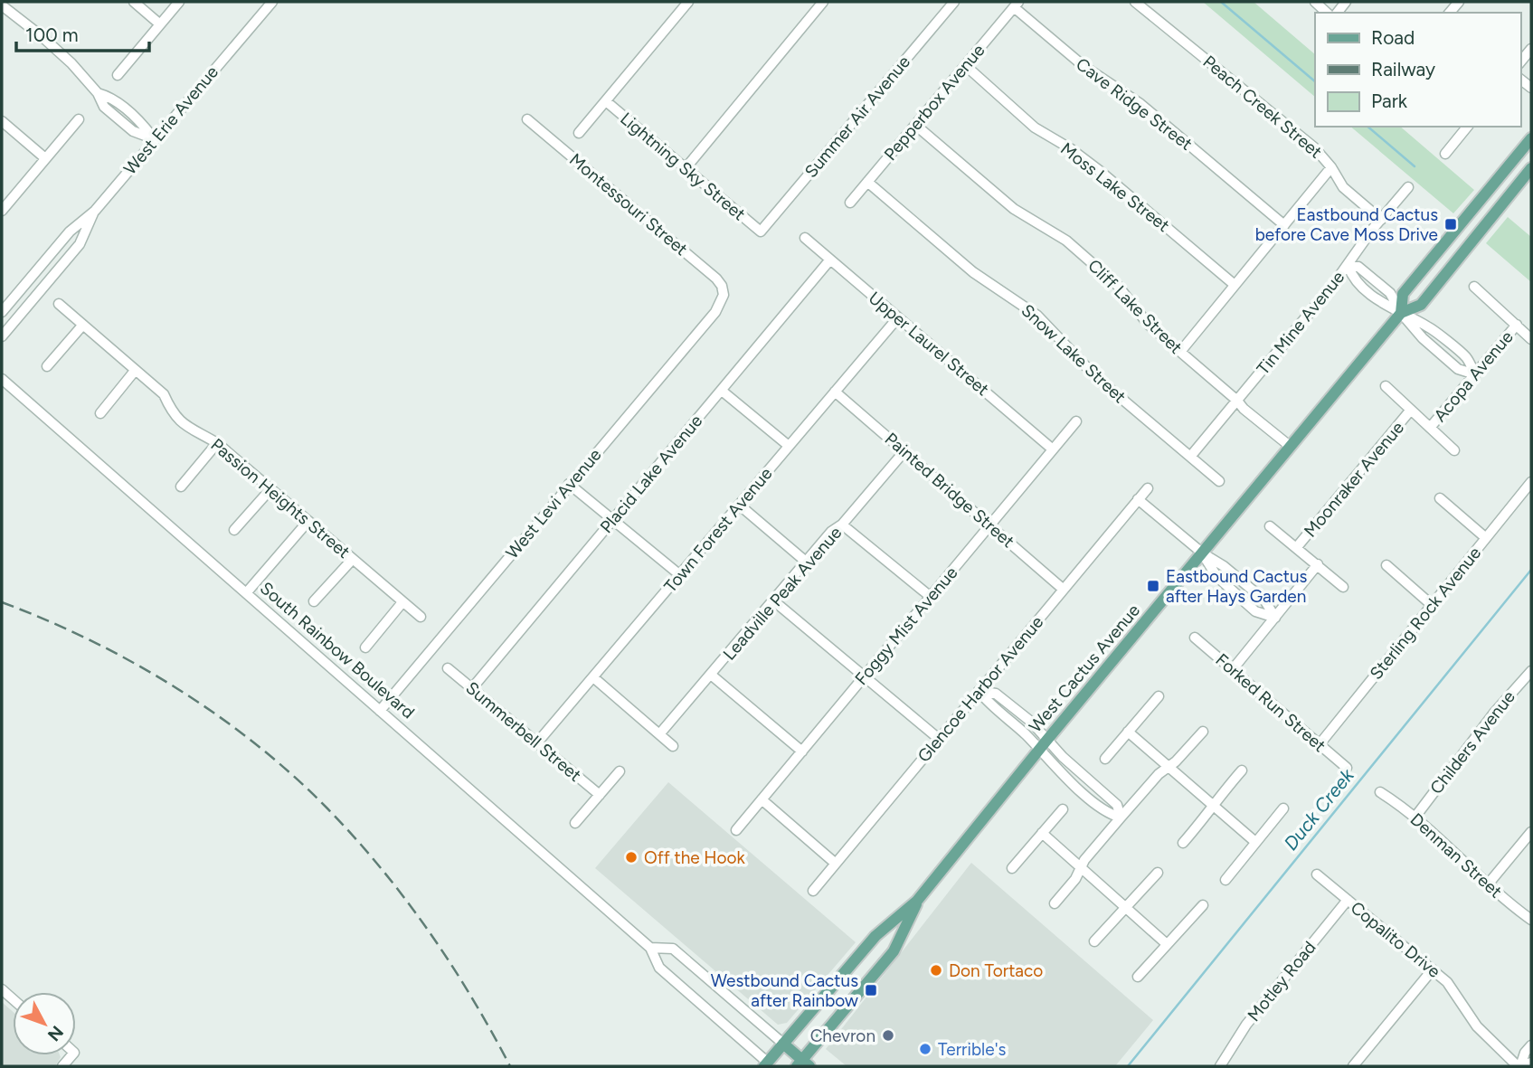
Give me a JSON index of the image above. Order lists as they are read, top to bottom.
{
  "streets": {
    "main road": ["South Rainbow Boulevard", "West Cactus Avenue"],
    "street": [
      "Pepperbox Avenue",
      "Cave Ridge Street",
      "Peach Creek Street",
      "Summer Air Avenue",
      "West Erie Avenue",
      "Lightning Sky Street",
      "Moss Lake Street",
      "Montessouri Street",
      "Cliff Lake Street",
      "Tin Mine Avenue",
      "Upper Laurel Street",
      "Snow Lake Street",
      "Acopa Avenue",
      "Placid Lake Avenue",
      "Moonraker Avenue",
      "Painted Bridge Street",
      "Passion Heights Street",
      "West Levi Avenue",
      "Town Forest Avenue",
      "Leadville Peak Avenue",
      "Sterling Rock Avenue",
      "Foggy Mist Avenue",
      "Glencoe Harbor Avenue",
      "Forked Run Street",
      "Summerbell Street",
      "Childers Avenue",
      "Denman Street",
      "Copalito Drive",
      "Motley Road"
    ]
  },
  "crossings": [
    ["Pepperbox Avenue", "Cave Ridge Street"],
    ["Pepperbox Avenue", "Moss Lake Street"],
    ["Pepperbox Avenue", "Cliff Lake Street"],
    ["Pepperbox Avenue", "Snow Lake Street"],
    ["Peach Creek Street", "Tin Mine Avenue"],
    ["Summer Air Avenue", "Lightning Sky Street"],
    ["Montessouri Street", "West Levi Avenue"],
    ["Cliff Lake Street", "Tin Mine Avenue"],
    ["Cliff Lake Street", "West Cactus Avenue"],
    ["Tin Mine Avenue", "Snow Lake Street"],
    ["Upper Laurel Street", "Placid Lake Avenue"],
    ["Upper Laurel Street", "Town Forest Avenue"],
    ["Upper Laurel Street", "Foggy Mist Avenue"],
    ["Placid Lake Avenue", "Summerbell Street"],
    ["Painted Bridge Street", "Town Forest Avenue"],
    ["Painted Bridge Street", "Leadville Peak Avenue"],
    ["Painted Bridge Street", "Foggy Mist Avenue"],
    ["Painted Bridge Street", "Glencoe Harbor Avenue"],
    ["West Levi Avenue", "South Rainbow Boulevard"],
    ["Town Forest Avenue", "Summerbell Street"],
    ["Sterling Rock Avenue", "Forked Run Street"],
    ["South Rainbow Boulevard", "West Cactus Avenue"],
    ["Childers Avenue", "Denman Street"],
    ["Copalito Drive", "Motley Road"]
  ],
  "water": ["Duck Creek"],
  "places": {
    "transit": ["Eastbound Cactus before Cave Moss Drive", "Eastbound Cactus after Hays Garden", "Westbound Cactus after Rainbow"],
    "other": [
      "Off the Hook",
      "Don Tortaco",
      "Chevron",
      "Terrible's"
    ]
  },
  "legend": ["Road", "Railway", "Park"],
  "scale_bar": "100 m",
  "north": "bottom right"
}
